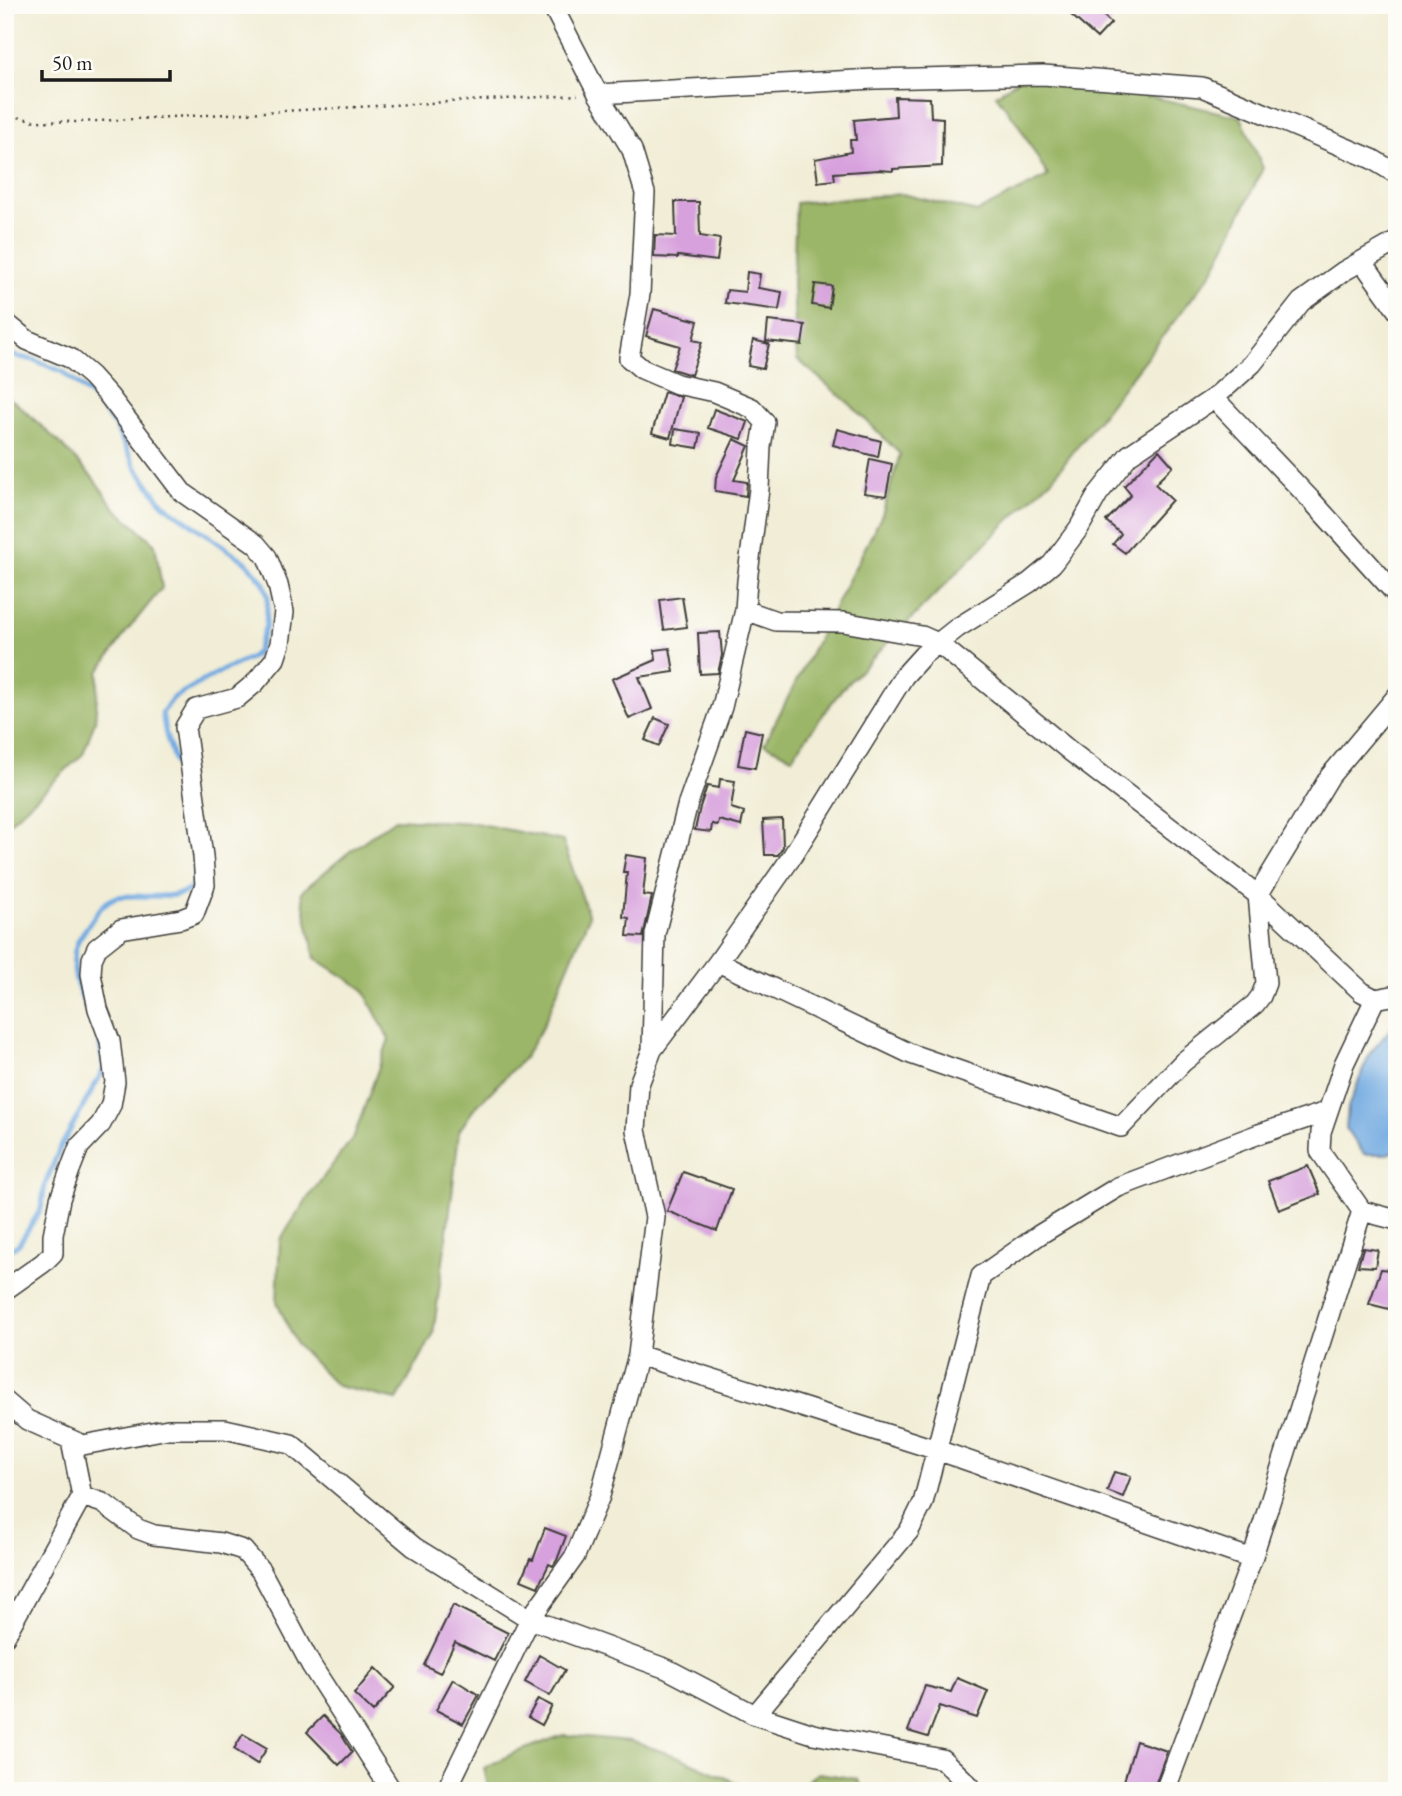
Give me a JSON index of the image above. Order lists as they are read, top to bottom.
{
  "scale_bar": "50 m"
}
